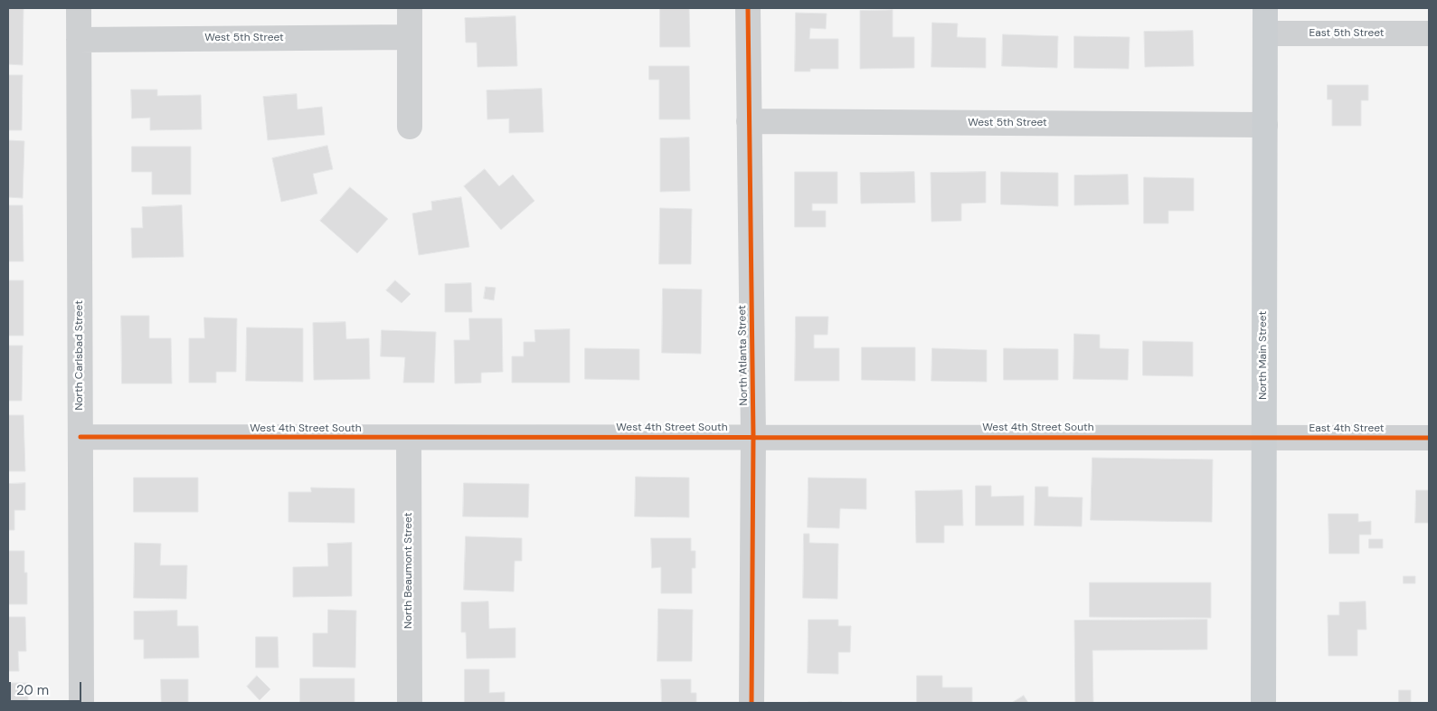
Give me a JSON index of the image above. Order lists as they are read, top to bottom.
{
  "streets": {
    "main road": ["North Main Street"],
    "street": [
      "East 5th Street",
      "West 5th Street",
      "North Carlsbad Street",
      "North Atlanta Street",
      "West 4th Street South",
      "East 4th Street",
      "North Beaumont Street"
    ]
  },
  "crossings": [
    ["East 5th Street", "North Main Street"],
    ["West 5th Street", "North Carlsbad Street"],
    ["West 5th Street", "North Atlanta Street"],
    ["West 5th Street", "North Main Street"],
    ["North Carlsbad Street", "West 4th Street South"],
    ["North Atlanta Street", "West 4th Street South"],
    ["North Main Street", "West 4th Street South"],
    ["North Main Street", "East 4th Street"],
    ["West 4th Street South", "East 4th Street"],
    ["West 4th Street South", "North Beaumont Street"]
  ],
  "scale_bar": "20 m"
}
